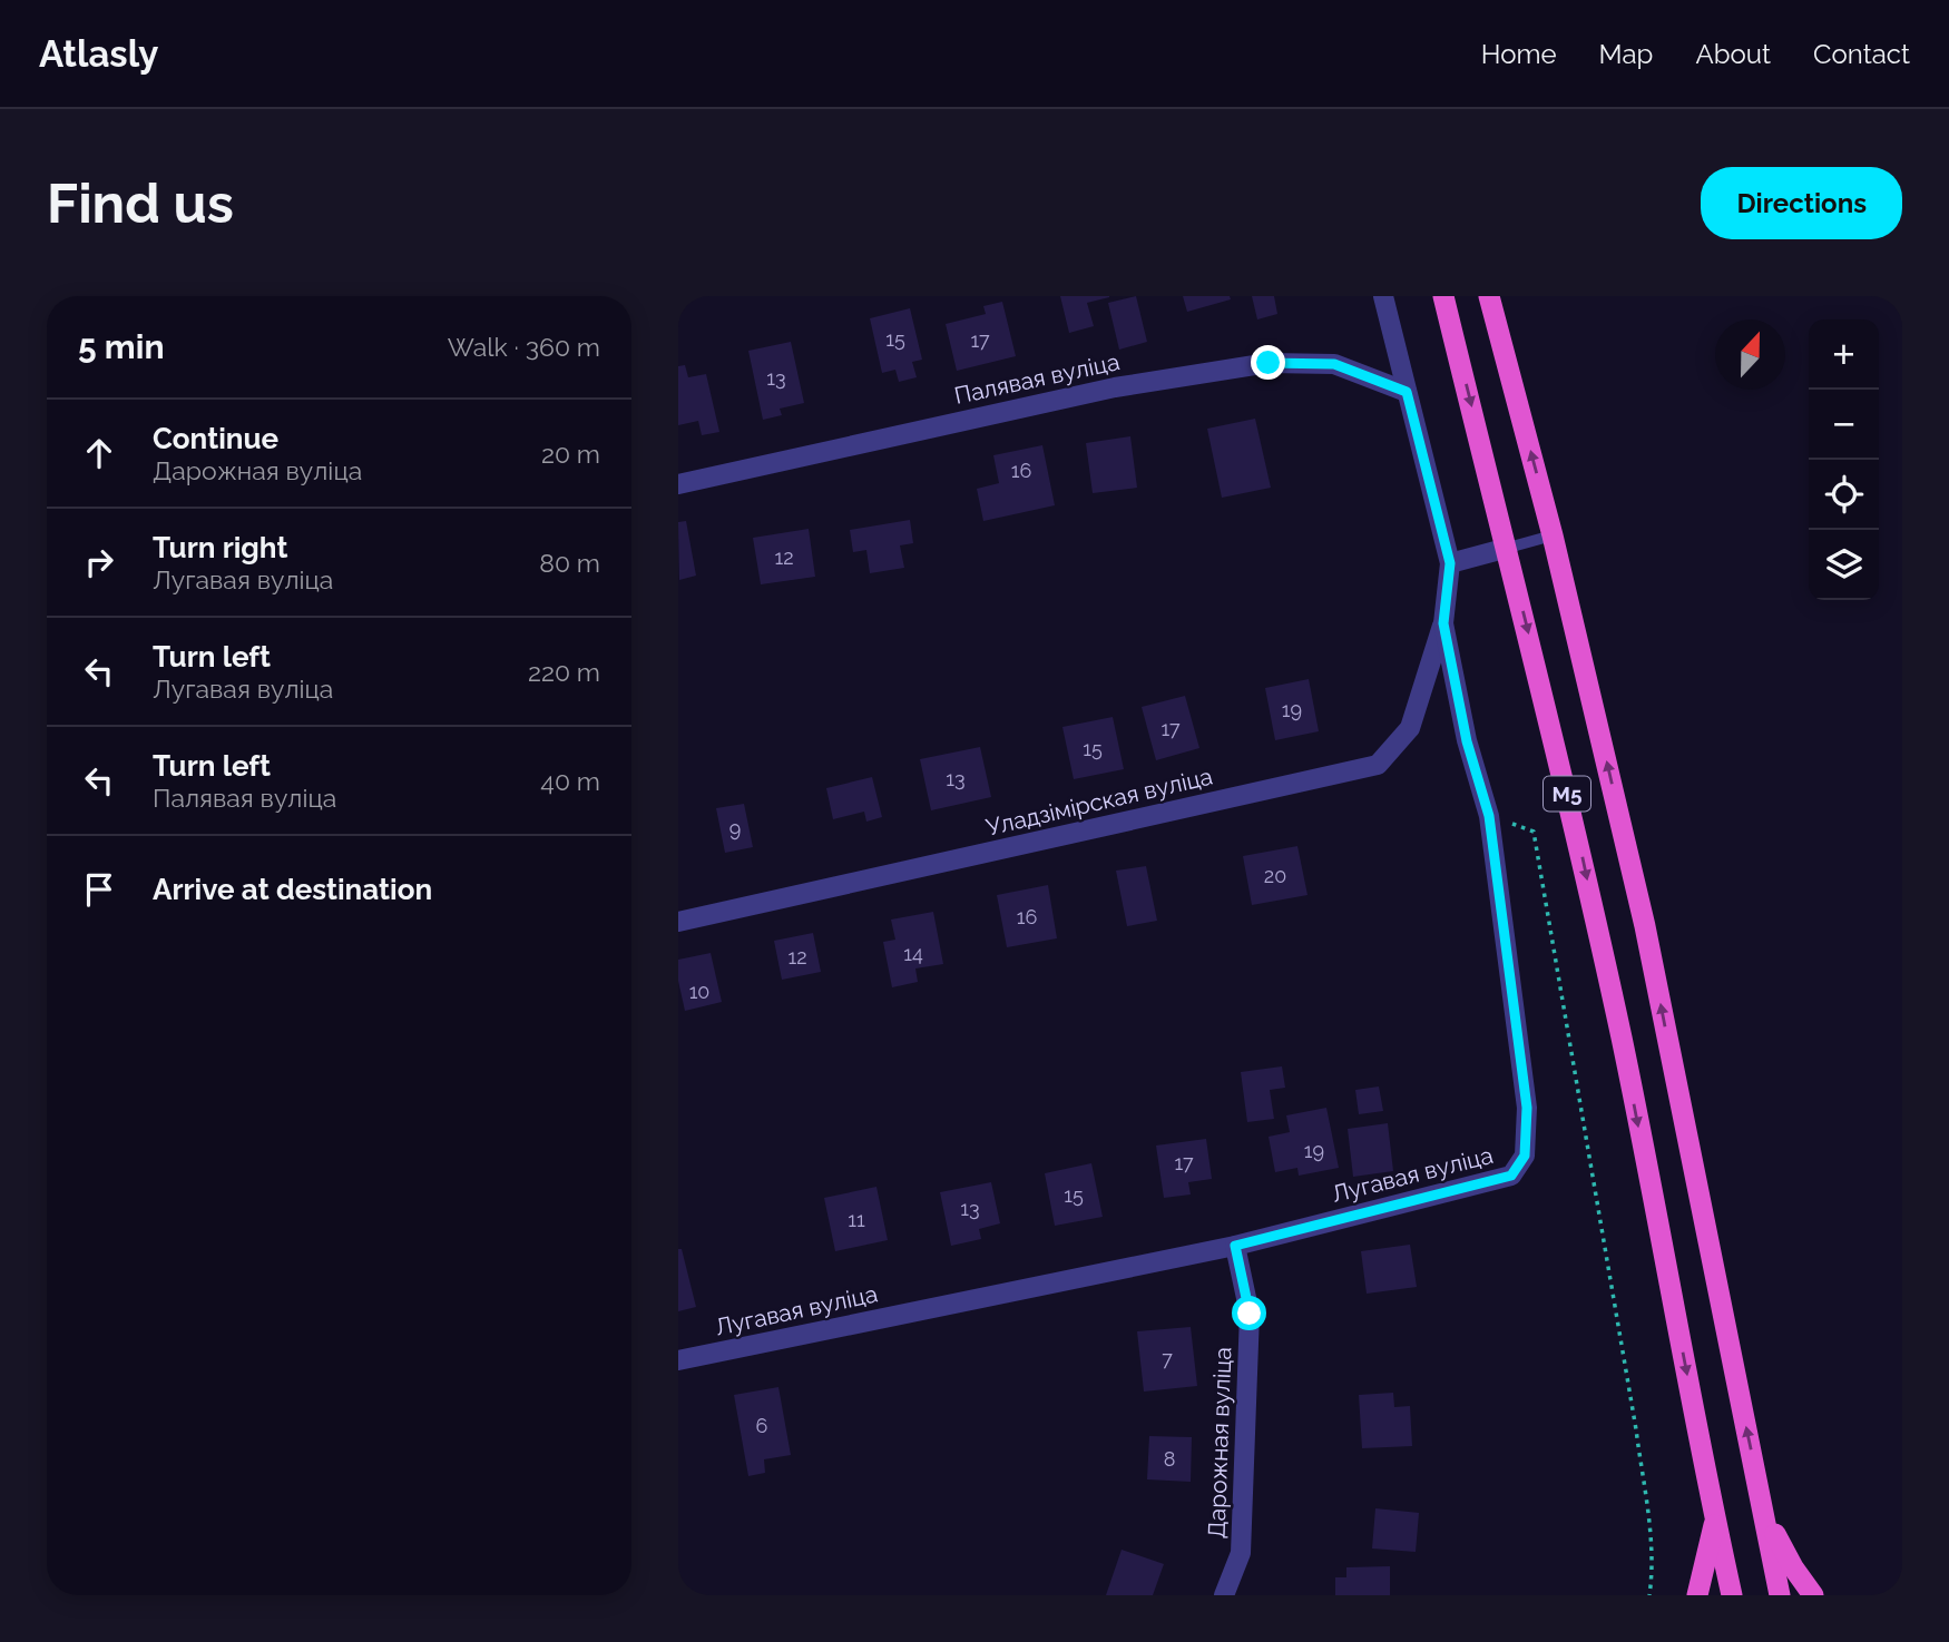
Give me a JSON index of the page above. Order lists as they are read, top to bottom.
{
  "streets": {
    "highway": ["М5"],
    "street": [
      "Палявая вуліца",
      "Уладзімірская вуліца",
      "Лугавая вуліца",
      "Дарожная вуліца"
    ]
  },
  "crossings": [
    ["Палявая вуліца", "Лугавая вуліца"],
    ["Уладзімірская вуліца", "Лугавая вуліца"],
    ["Лугавая вуліца", "Дарожная вуліца"]
  ],
  "house_numbers": [
    "15",
    "17",
    "13",
    "16",
    "12",
    "19",
    "17",
    "15",
    "13",
    "9",
    "20",
    "16",
    "14",
    "12",
    "10",
    "19",
    "17",
    "15",
    "13",
    "11",
    "7",
    "6",
    "8"
  ],
  "north": "top",
  "page": {
    "header": "Atlasly",
    "nav": [
      "Home",
      "Map",
      "About",
      "Contact"
    ],
    "buttons": "Directions",
    "title": "Find us",
    "heading": ["5 min", "Walk · 360 m"],
    "map_buttons": ["+", "−"],
    "list": [
      ["Continue", "Дарожная вуліца", "20 m"],
      ["Turn right", "Лугавая вуліца", "80 m"],
      ["Turn left", "Лугавая вуліца", "220 m"],
      ["Turn left", "Палявая вуліца", "40 m"],
      "Arrive at destination"
    ]
  }
}
